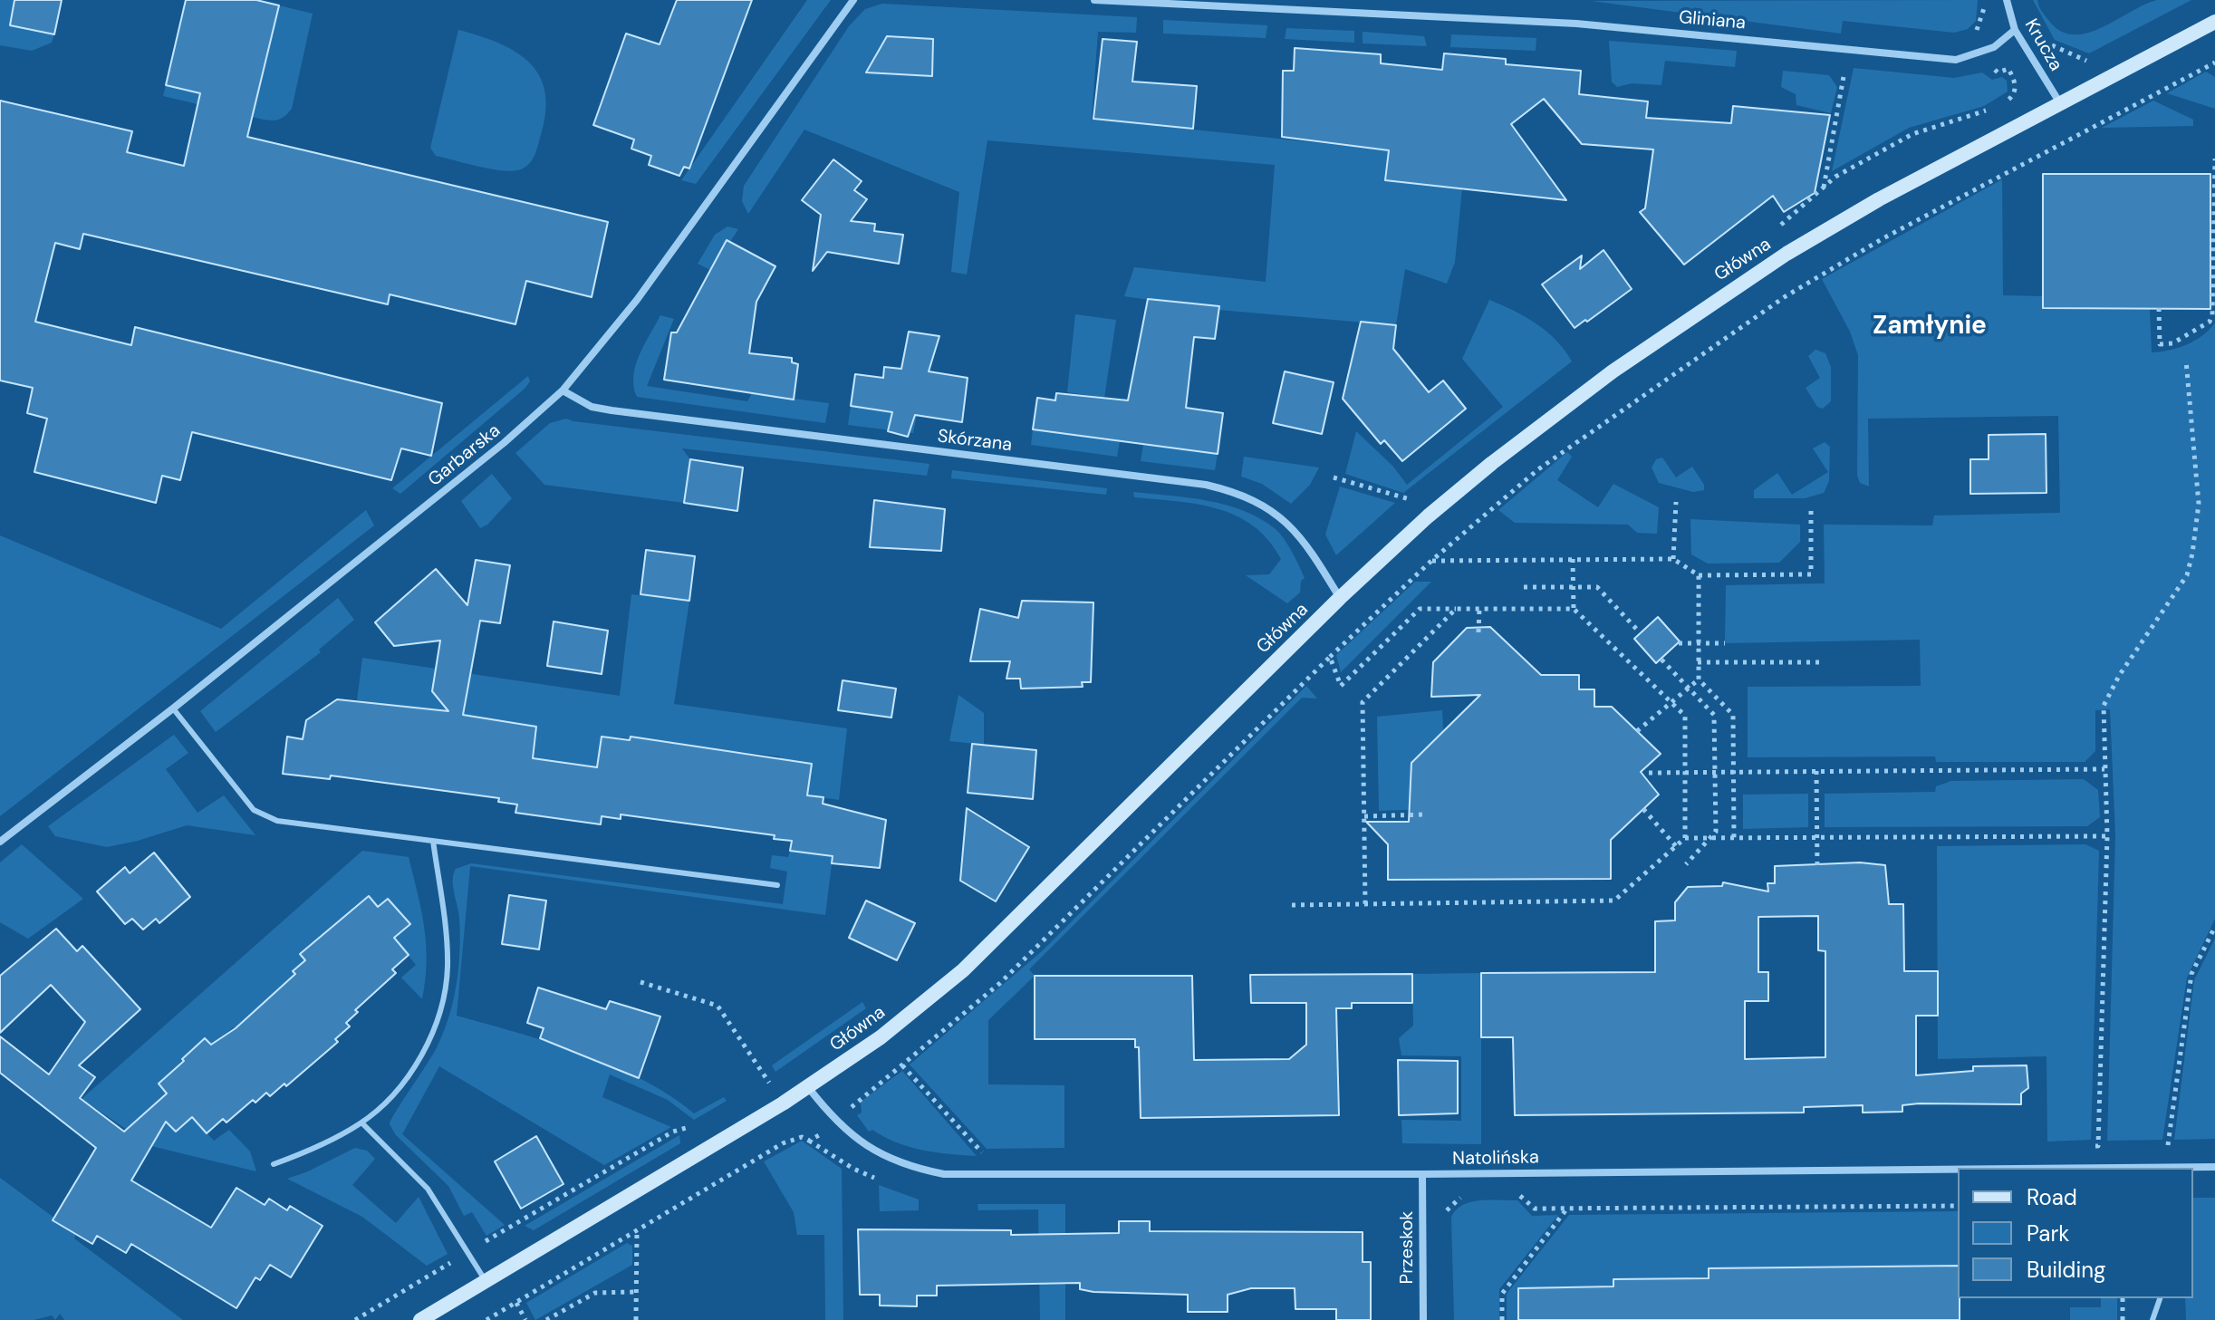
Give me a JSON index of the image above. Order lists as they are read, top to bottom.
{
  "streets": {
    "street": [
      "Gliniana",
      "Krucza",
      "Główna",
      "Skórzana",
      "Garbarska",
      "Natolińska",
      "Przeskok"
    ]
  },
  "crossings": [
    ["Gliniana", "Krucza"],
    ["Krucza", "Główna"],
    ["Główna", "Skórzana"],
    ["Główna", "Natolińska"],
    ["Skórzana", "Garbarska"],
    ["Natolińska", "Przeskok"]
  ],
  "districts": ["Zamłynie"],
  "legend": ["Road", "Park", "Building"]
}
